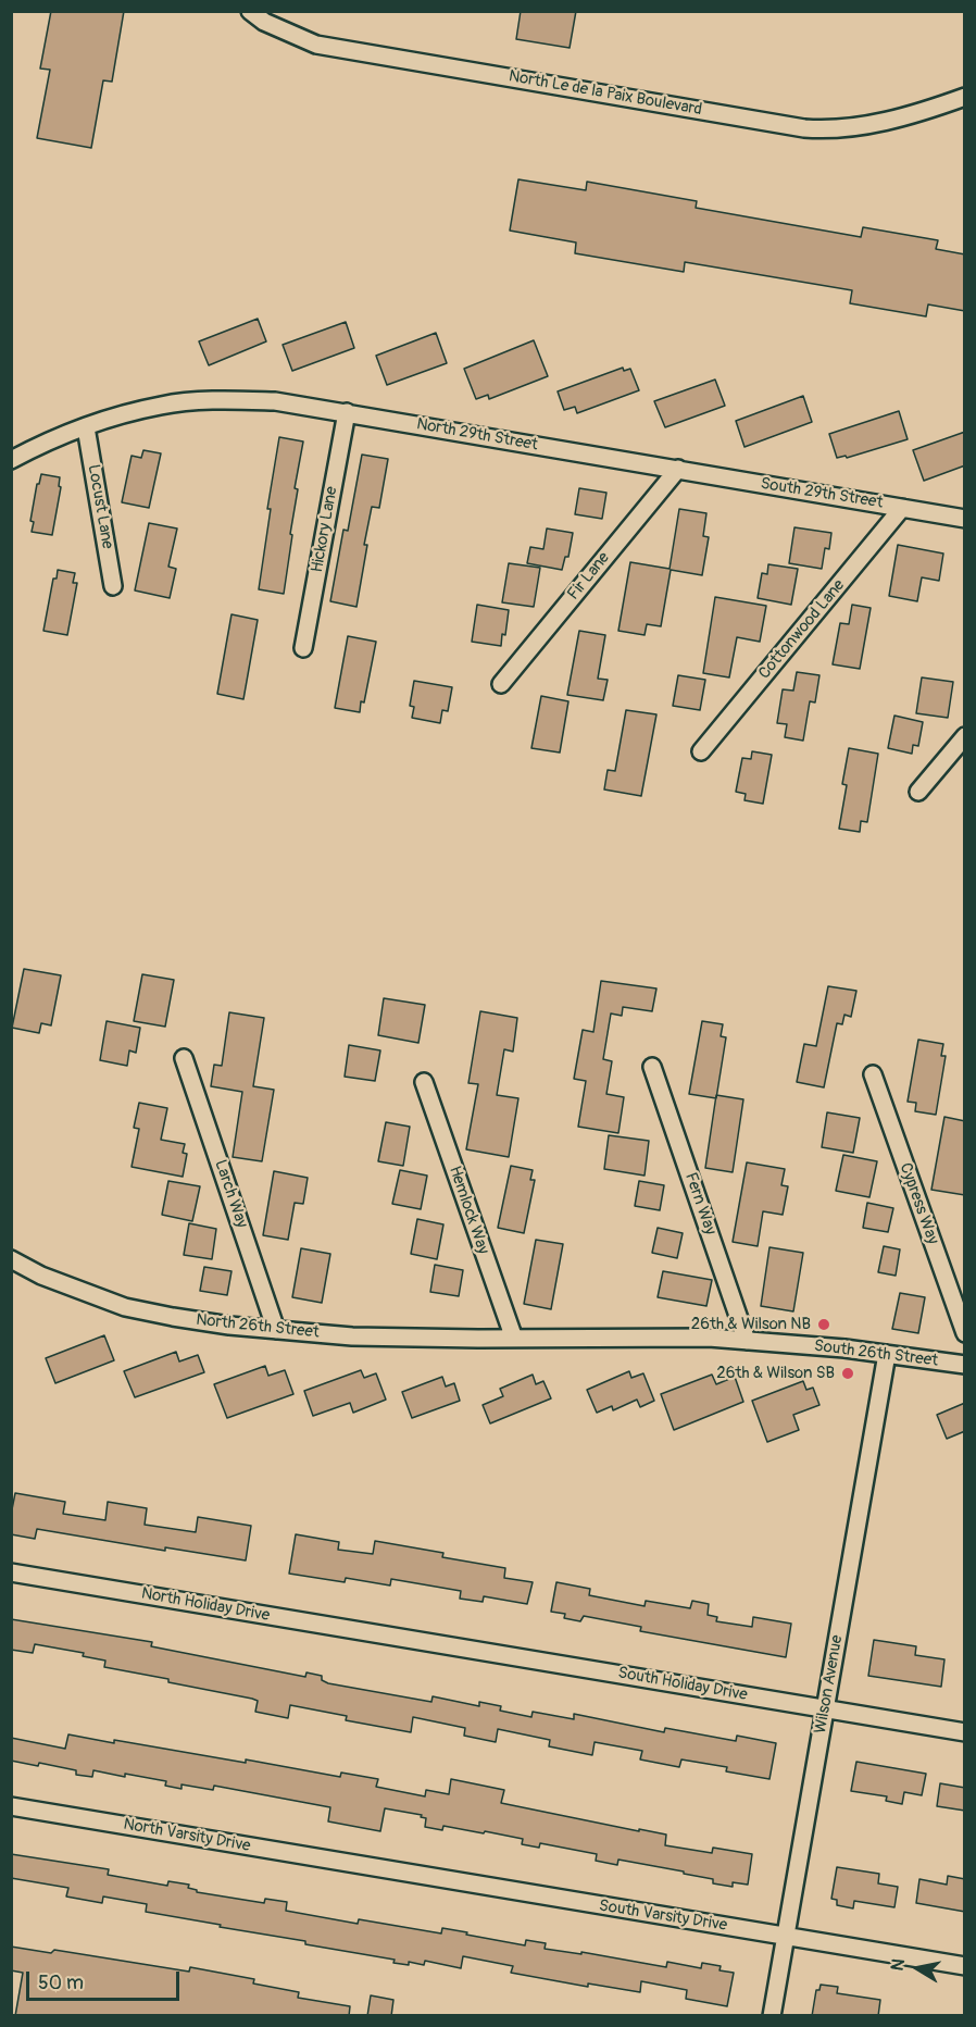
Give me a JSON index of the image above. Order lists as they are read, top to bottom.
{
  "streets": {
    "street": [
      "North Le de la Paix Boulevard",
      "North 29th Street",
      "South 29th Street",
      "Locust Lane",
      "Hickory Lane",
      "Fir Lane",
      "Cottonwood Lane",
      "Larch Way",
      "Fern Way",
      "Cypress Way",
      "Hemlock Way",
      "North 26th Street",
      "South 26th Street",
      "North Holiday Drive",
      "South Holiday Drive",
      "Wilson Avenue",
      "North Varsity Drive",
      "South Varsity Drive"
    ]
  },
  "crossings": [
    ["North 29th Street", "South 29th Street"],
    ["North 29th Street", "Locust Lane"],
    ["North 29th Street", "Hickory Lane"],
    ["North 29th Street", "Fir Lane"],
    ["South 29th Street", "Fir Lane"],
    ["South 29th Street", "Cottonwood Lane"],
    ["Larch Way", "North 26th Street"],
    ["Fern Way", "South 26th Street"],
    ["Hemlock Way", "North 26th Street"],
    ["Hemlock Way", "South 26th Street"],
    ["North 26th Street", "South 26th Street"],
    ["South 26th Street", "Wilson Avenue"],
    ["North Holiday Drive", "South Holiday Drive"],
    ["South Holiday Drive", "Wilson Avenue"],
    ["Wilson Avenue", "South Varsity Drive"],
    ["North Varsity Drive", "South Varsity Drive"]
  ],
  "places": ["26th & Wilson NB", "26th & Wilson SB"],
  "scale_bar": "50 m",
  "north": "left"
}
